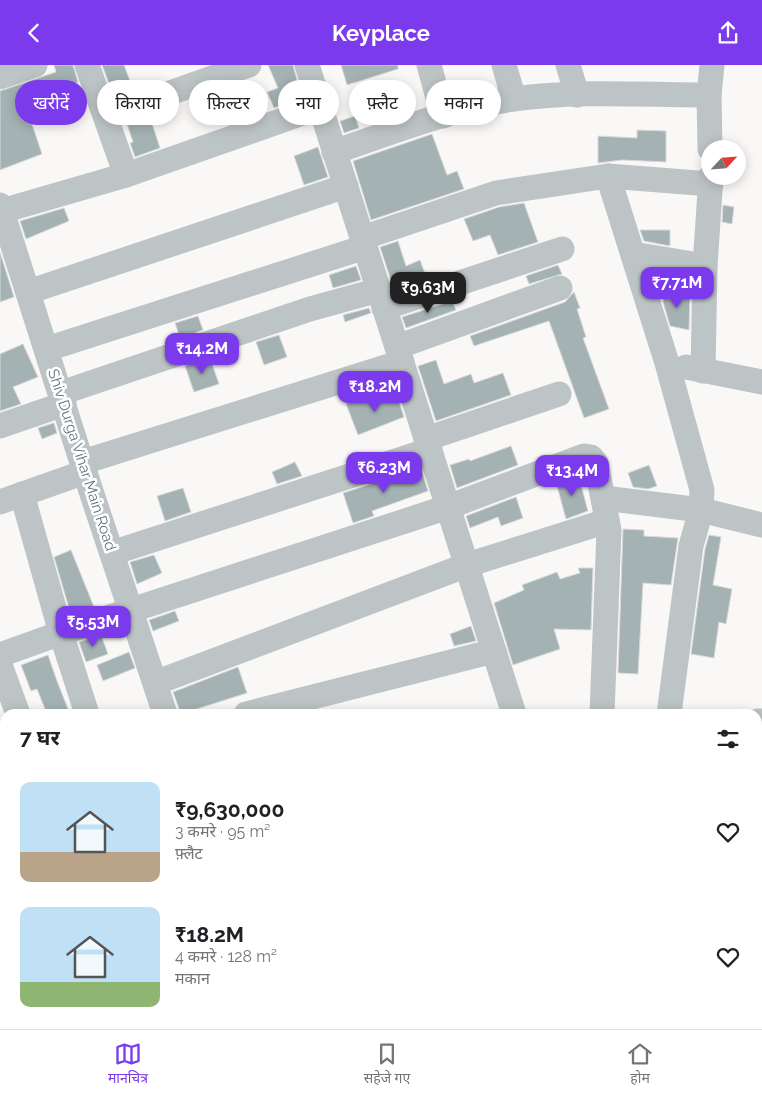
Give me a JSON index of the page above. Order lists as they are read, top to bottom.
{
  "streets": {
    "street": ["Shiv Durga Vihar Main Road"]
  },
  "north": "top right",
  "page": {
    "header": "Keyplace",
    "chip": [
      "खरीदें",
      "किराया",
      "फ़िल्टर",
      "नया",
      "फ़्लैट",
      "मकान"
    ],
    "price": [
      "₹7.71M",
      "₹9.63M",
      "₹14.2M",
      "₹18.2M",
      "₹6.23M",
      "₹13.4M",
      "₹5.53M"
    ],
    "heading": "7 घर",
    "list": [
      {
        "name": "₹9,630,000",
        "note": "3 कमरे · 95 m² · फ़्लैट"
      },
      {
        "name": "₹18.2M",
        "note": "4 कमरे · 128 m² · मकान"
      }
    ],
    "tabs": ["मानचित्र", "सहेजे गए", "होम"]
  }
}
